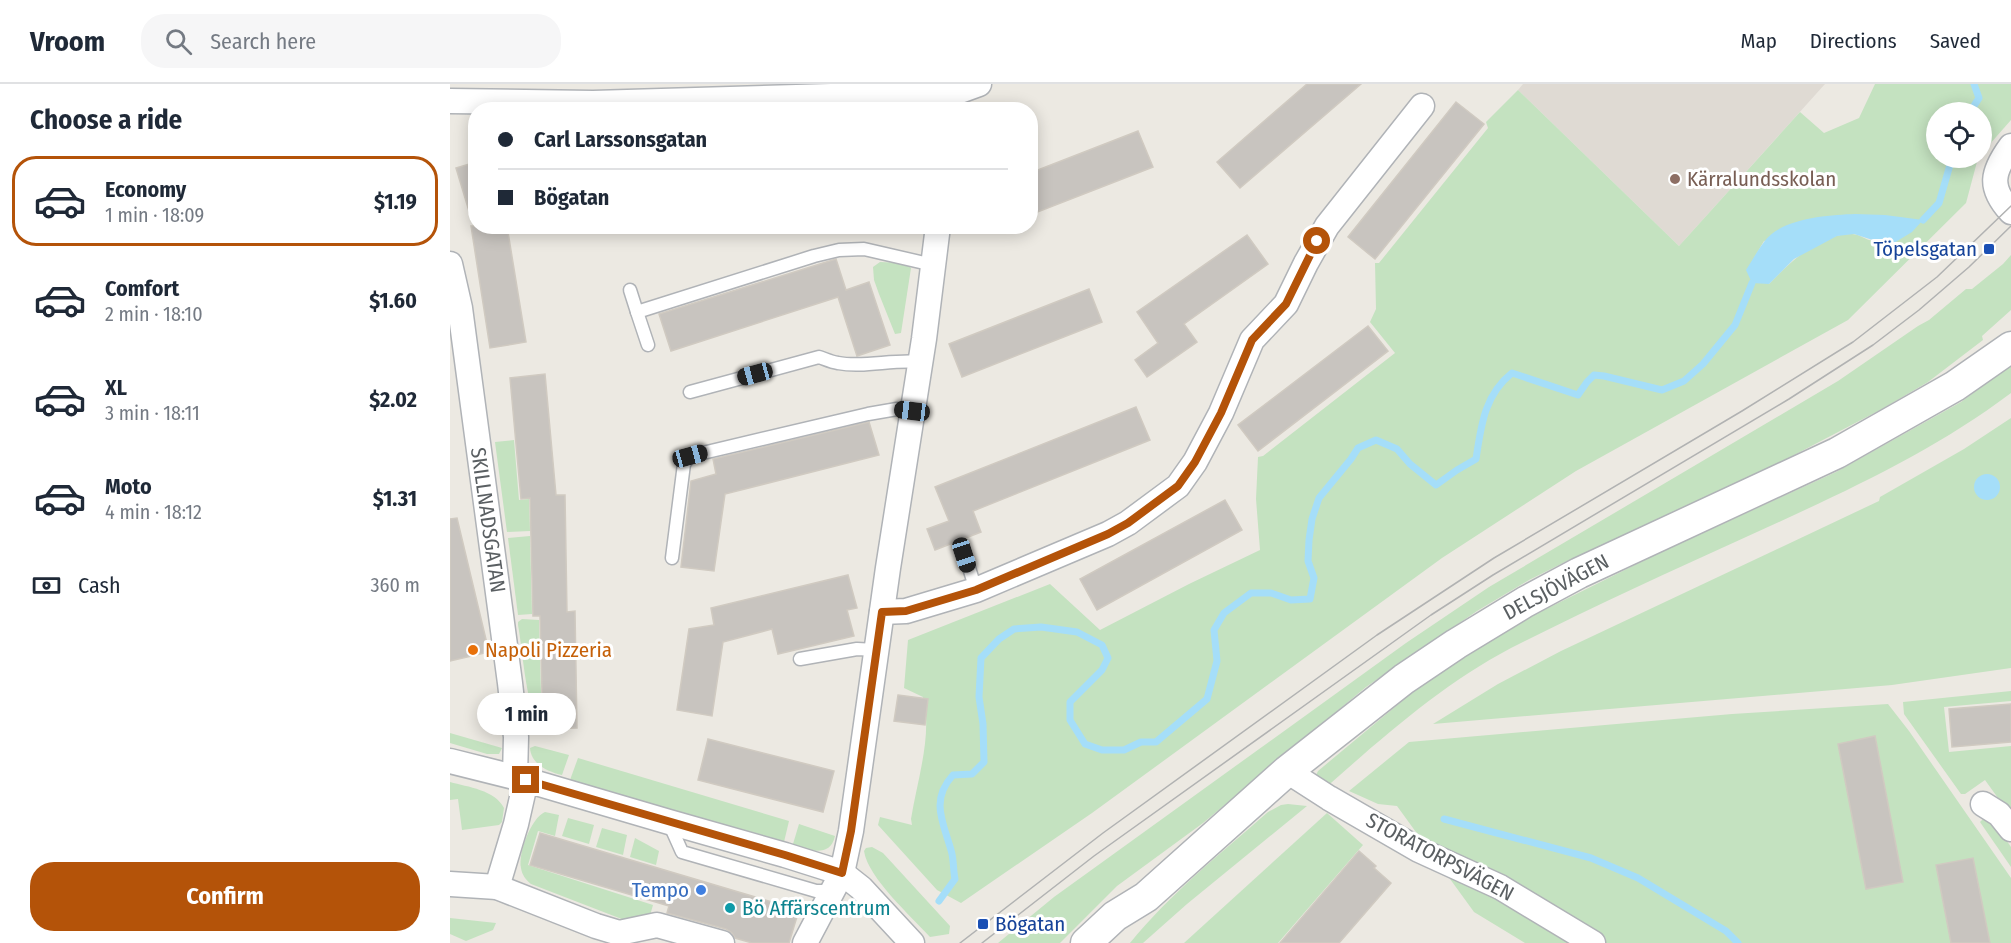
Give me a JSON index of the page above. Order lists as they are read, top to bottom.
{
  "streets": {
    "street": ["SKILLNADSGATAN", "DELSJÖVÄGEN", "STORATORPSVÄGEN"]
  },
  "crossings": [
    ["DELSJÖVÄGEN", "STORATORPSVÄGEN"]
  ],
  "places": {
    "other": [
      "Kärralundsskolan",
      "Napoli Pizzeria",
      "Tempo",
      "Bö Affärscentrum"
    ],
    "transit": ["Töpelsgatan", "Bögatan"]
  },
  "page": {
    "header": "Vroom",
    "search": "Search here",
    "nav": ["Map", "Directions", "Saved"],
    "heading": "Choose a ride",
    "banner": ["Carl Larssonsgatan", "Bögatan"],
    "list": [
      {
        "name": "Economy",
        "note": "1 min · 18:09",
        "value": "$1.19"
      },
      {
        "name": "Comfort",
        "note": "2 min · 18:10",
        "value": "$1.60"
      },
      {
        "name": "XL",
        "note": "3 min · 18:11",
        "value": "$2.02"
      },
      {
        "name": "Moto",
        "note": "4 min · 18:12",
        "value": "$1.31"
      }
    ],
    "pay": ["Cash", "360 m"],
    "bubble": "1 min",
    "buttons": "Confirm"
  }
}
